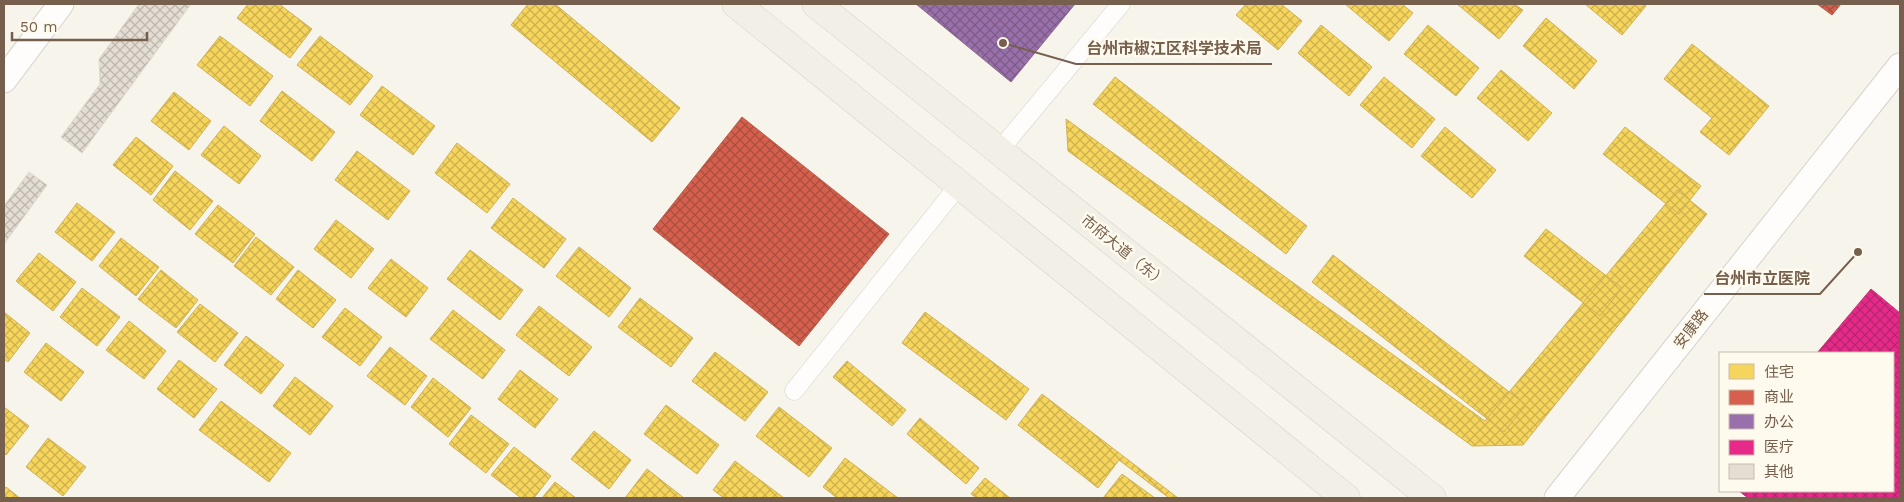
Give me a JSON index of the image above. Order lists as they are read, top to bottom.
{
  "streets": {
    "main road": ["市府大道（东）"],
    "street": ["安康路"]
  },
  "places": ["台州市椒江区科学技术局", "台州市立医院"],
  "legend": [
    "住宅",
    "商业",
    "办公",
    "医疗",
    "其他"
  ],
  "scale_bar": "50 m"
}
